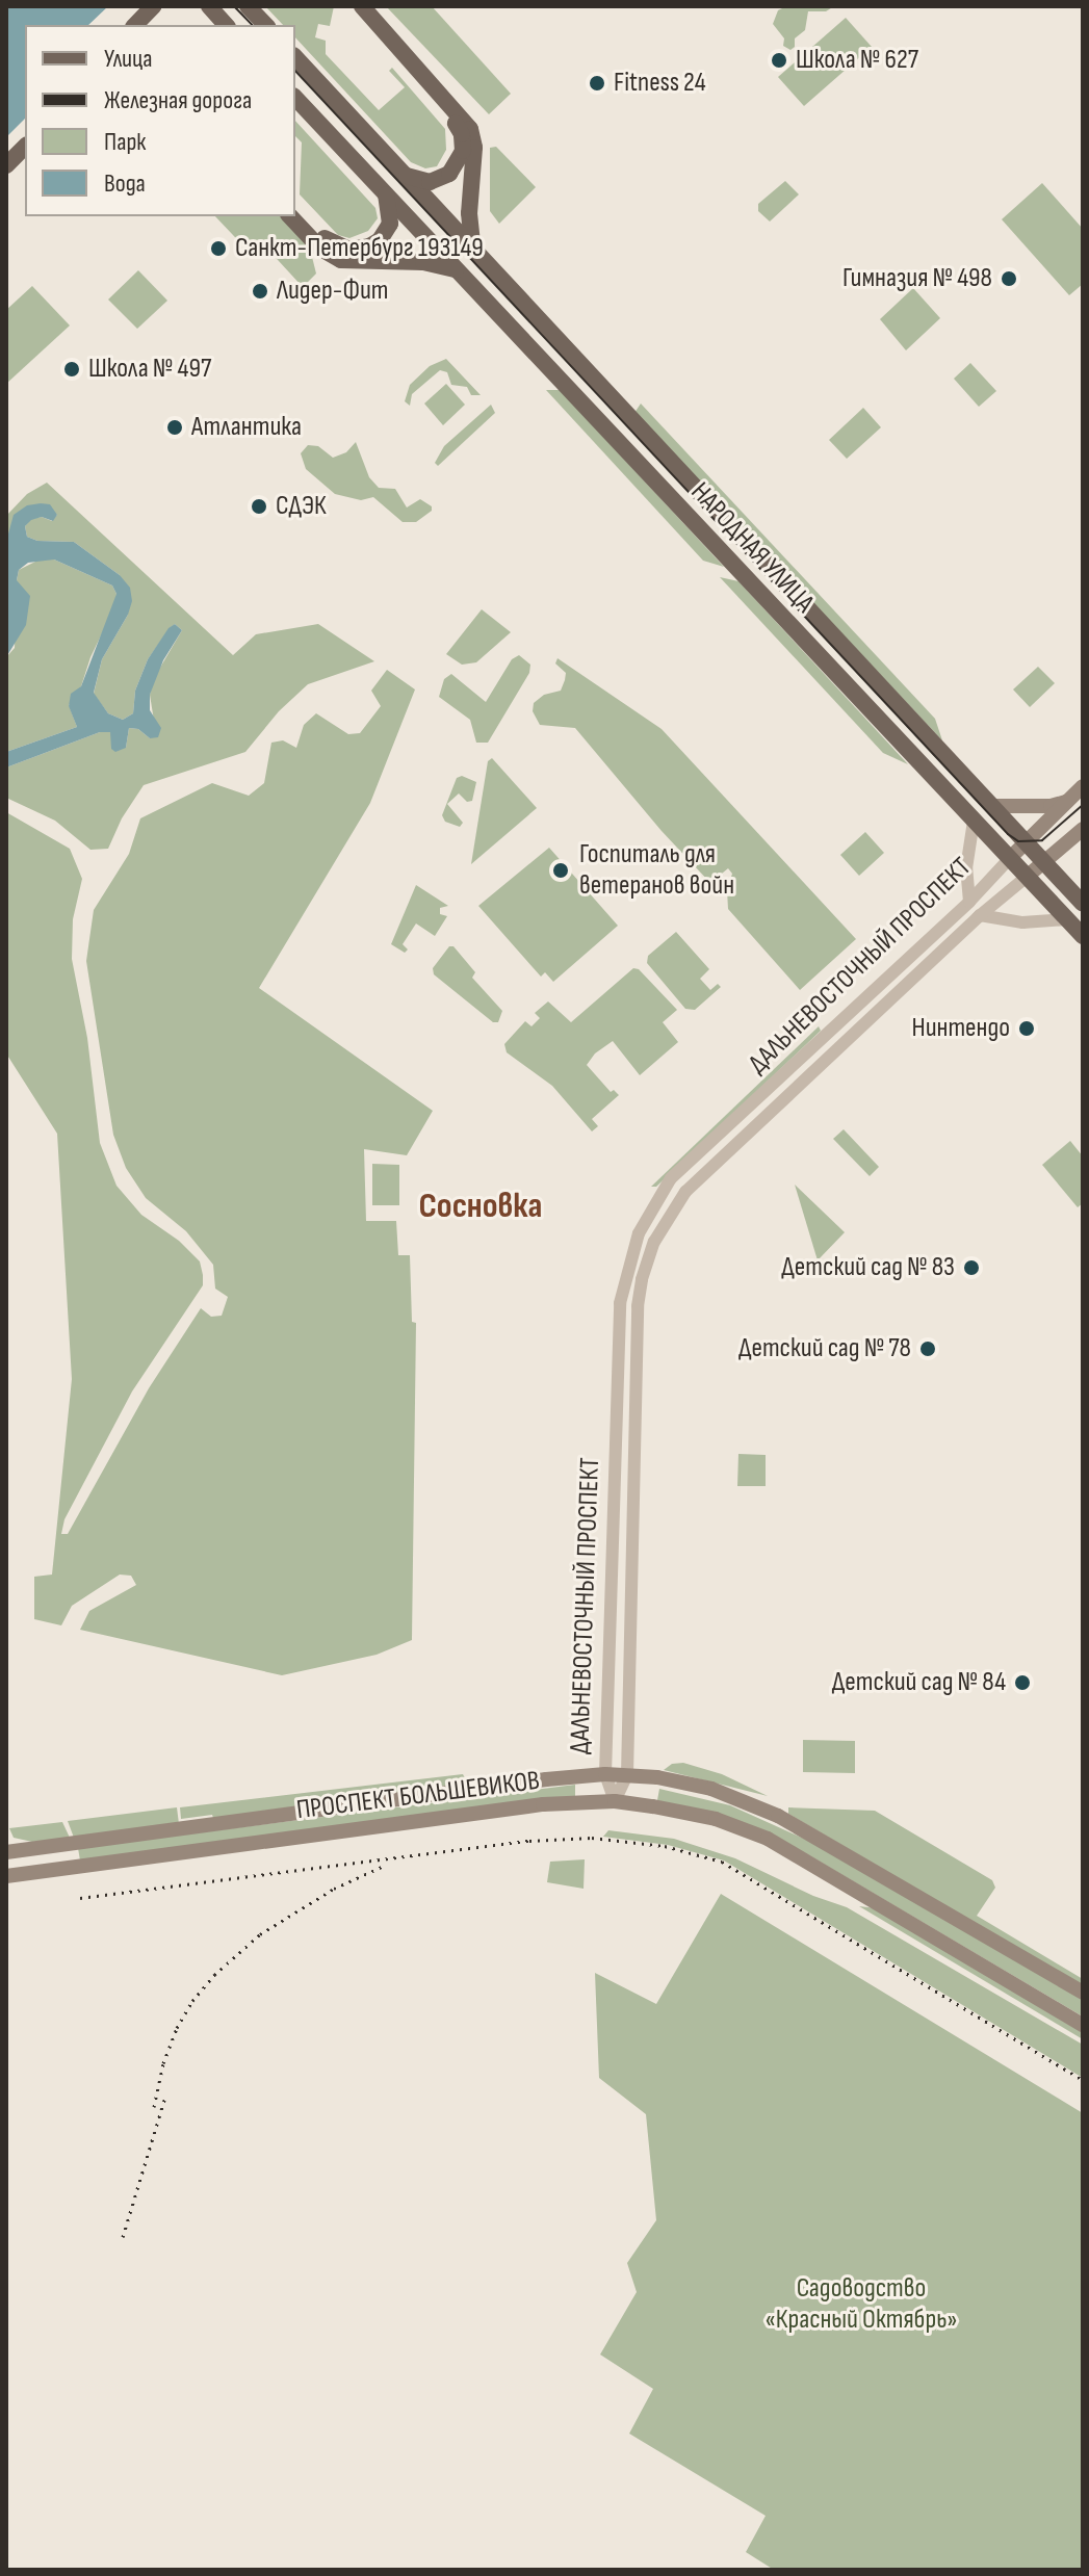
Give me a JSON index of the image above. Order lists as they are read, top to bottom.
{
  "streets": {
    "main road": ["НАРОДНАЯ УЛИЦА", "ДАЛЬНЕВОСТОЧНЫЙ ПРОСПЕКТ", "ПРОСПЕКТ БОЛЬШЕВИКОВ"]
  },
  "crossings": [
    ["НАРОДНАЯ УЛИЦА", "ДАЛЬНЕВОСТОЧНЫЙ ПРОСПЕКТ"],
    ["ДАЛЬНЕВОСТОЧНЫЙ ПРОСПЕКТ", "ПРОСПЕКТ БОЛЬШЕВИКОВ"]
  ],
  "districts": ["Сосновка"],
  "parks": ["Садоводство «Красный Октябрь»"],
  "places": [
    "Школа № 627",
    "Fitness 24",
    "Санкт-Петербург 193149",
    "Гимназия № 498",
    "Лидер-Фит",
    "Школа № 497",
    "Атлантика",
    "СДЭК",
    "Госпиталь для ветеранов войн",
    "Нинтендо",
    "Детский сад № 83",
    "Детский сад № 78",
    "Детский сад № 84"
  ],
  "legend": [
    "Улица",
    "Железная дорога",
    "Парк",
    "Вода"
  ]
}
